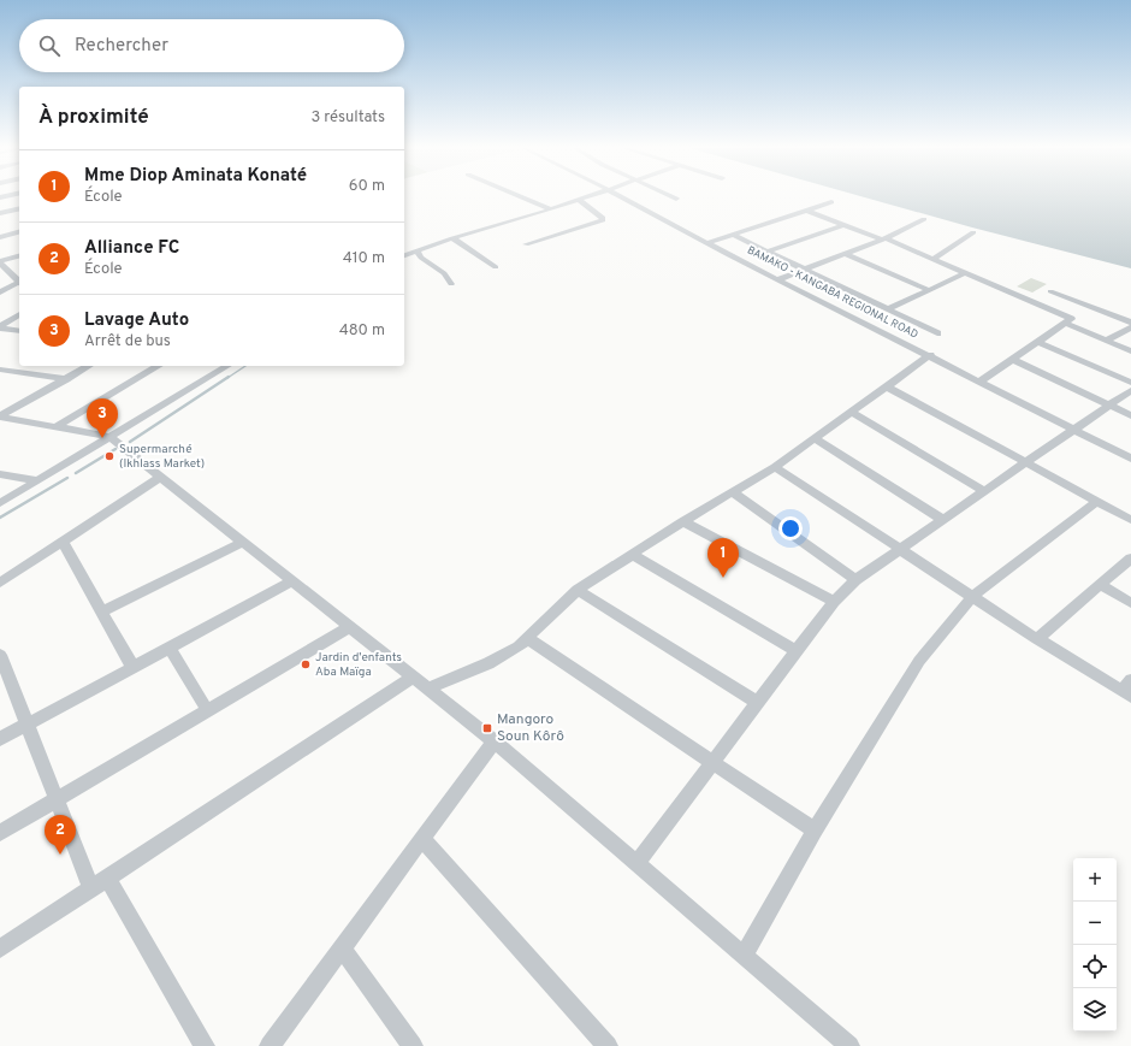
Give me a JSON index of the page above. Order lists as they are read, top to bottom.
{
  "streets": {
    "street": ["BAMAKO - KANGABA REGIONAL ROAD"]
  },
  "places": {
    "other": ["Supermarché (Ikhlass Market)", "Jardin d'enfants Aba Maïga"],
    "transit": ["Mangoro Soun Kôrô"]
  },
  "page": {
    "search": "Rechercher",
    "heading": ["À proximité", "3 résultats"],
    "list": [
      {
        "mark": "1",
        "name": "Mme Diop Aminata Konaté",
        "note": "École",
        "value": "60 m"
      },
      {
        "mark": "2",
        "name": "Alliance FC",
        "note": "École",
        "value": "410 m"
      },
      {
        "mark": "3",
        "name": "Lavage Auto",
        "note": "Arrêt de bus",
        "value": "480 m"
      }
    ],
    "pins": ["3", "1", "2"],
    "map_buttons": ["+", "−"]
  }
}
